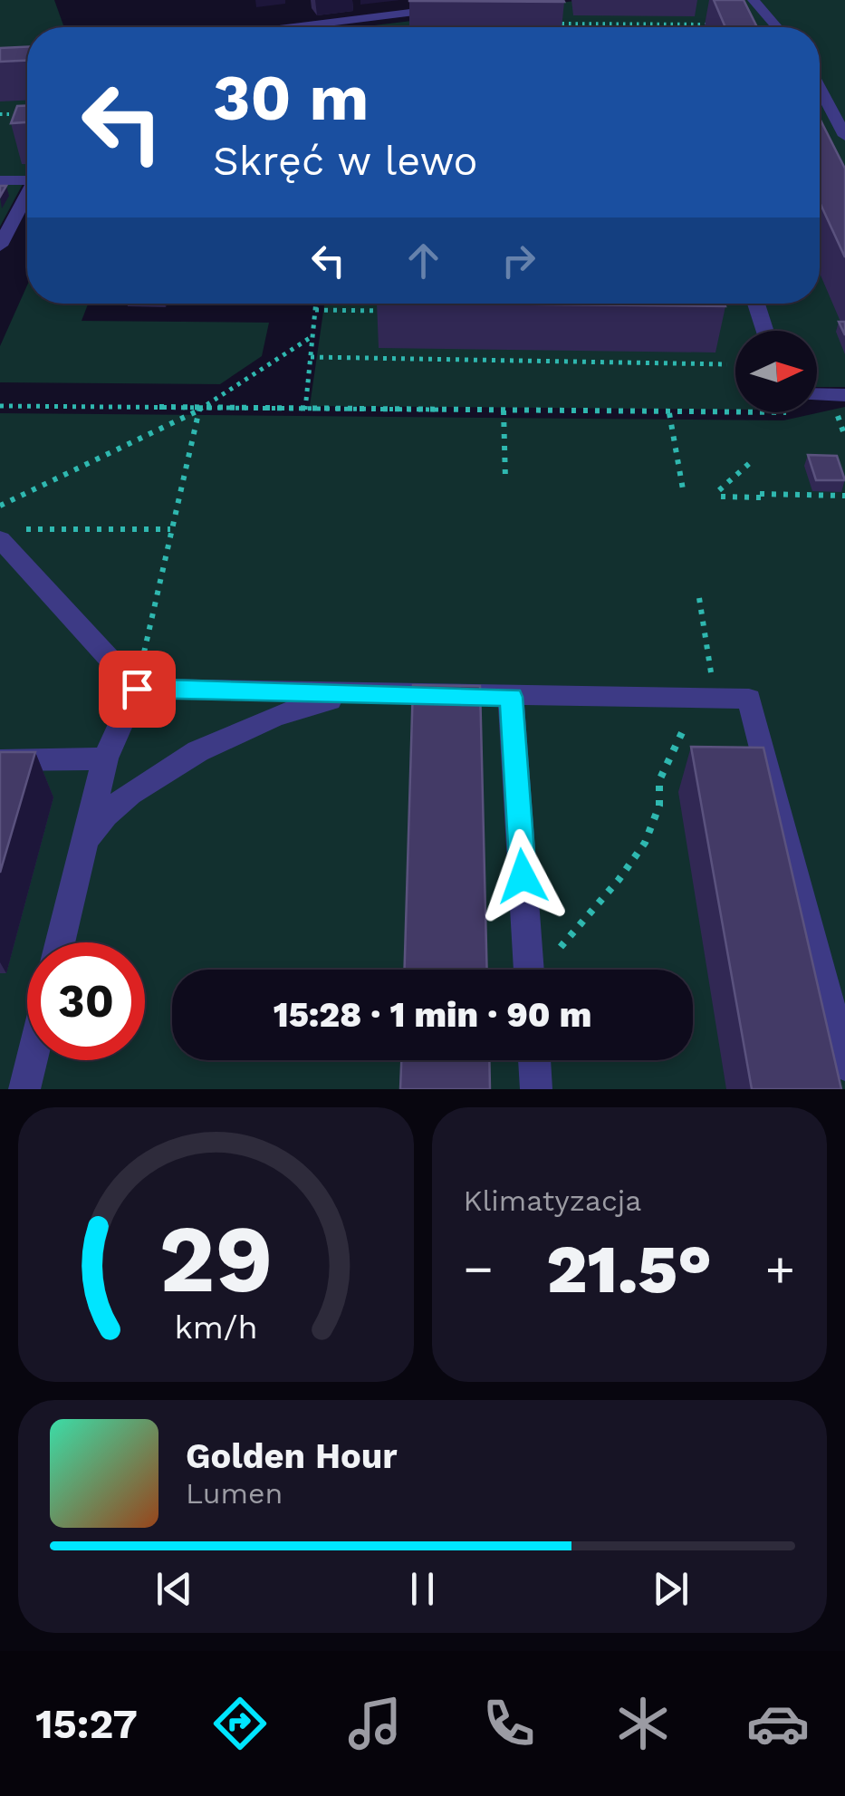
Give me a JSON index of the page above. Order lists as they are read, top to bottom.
{
  "north": "right",
  "page": {
    "turn": ["30 m", "Skręć w lewo"],
    "limit": "30",
    "trip": "15:28 · 1 min · 90 m",
    "tile": "Klimatyzacja",
    "heat": ["−", "21.5°", "+"],
    "song": ["Golden Hour", "Lumen"],
    "tabs": "15:27",
    "gauge": ["29", "km/h"]
  }
}
